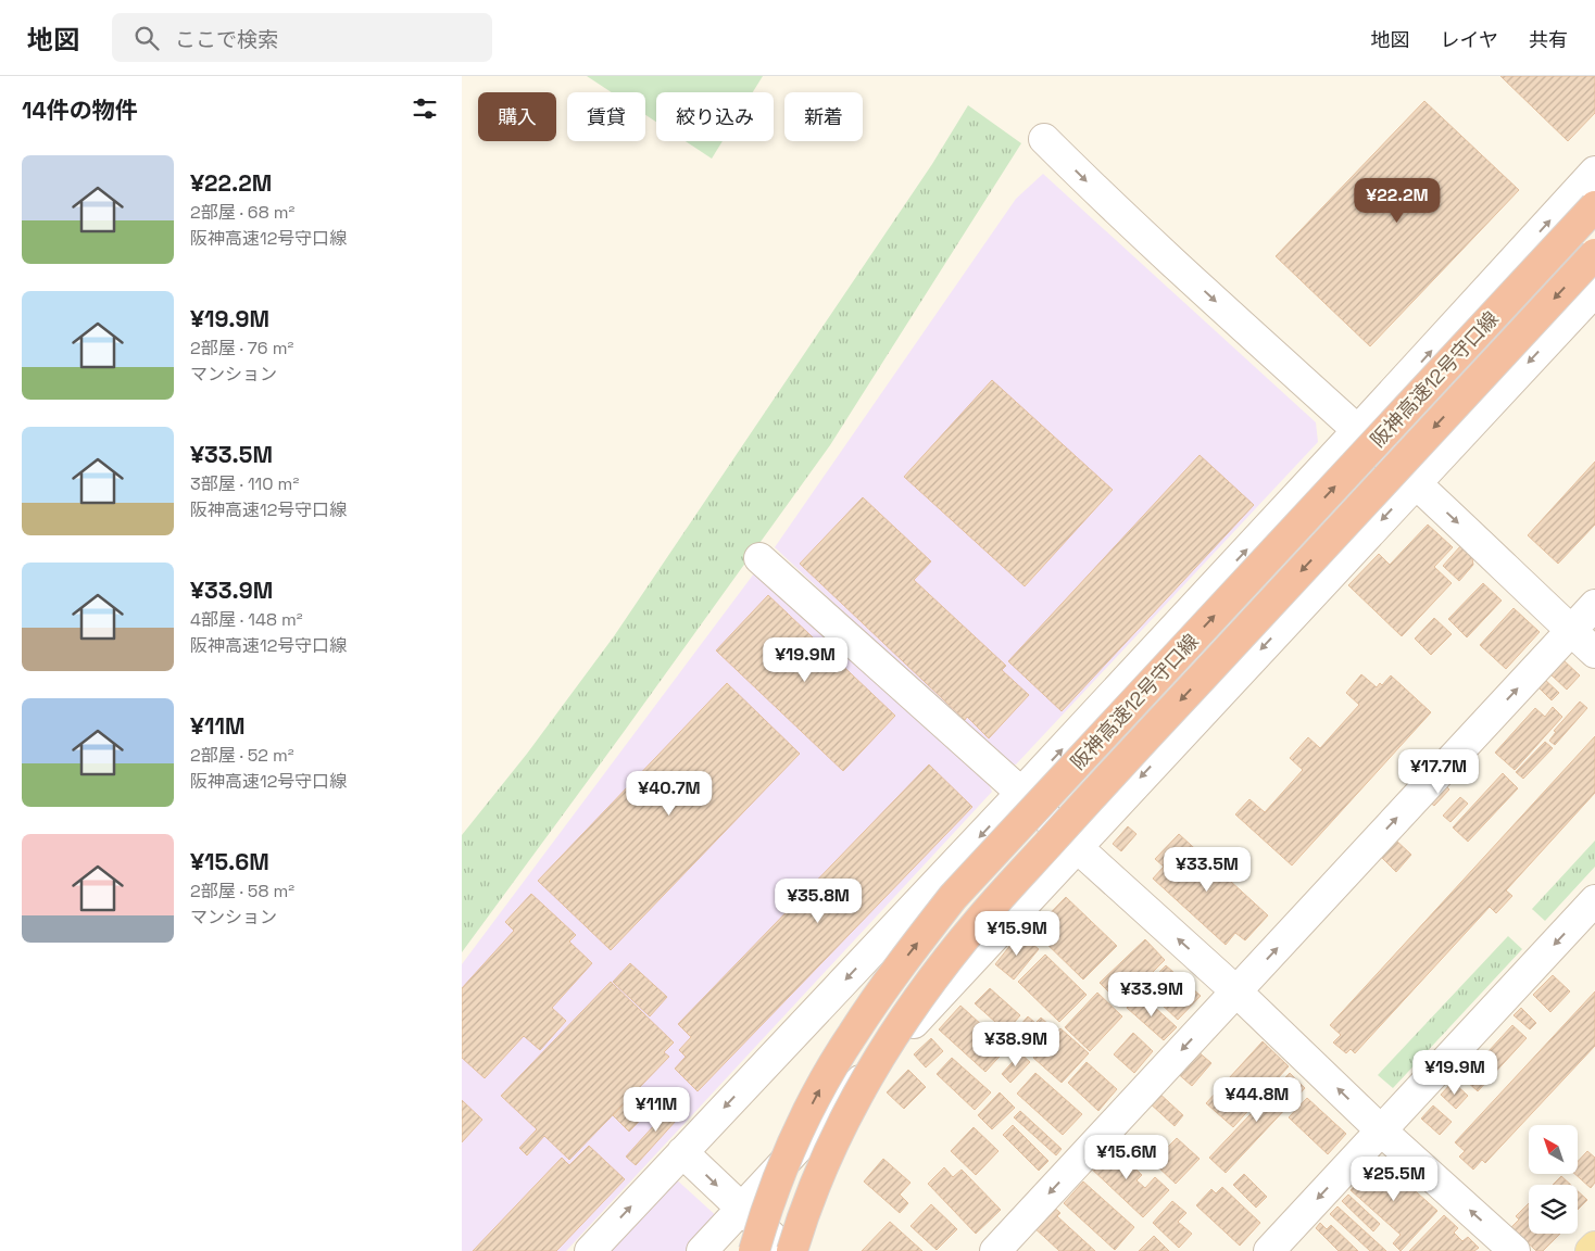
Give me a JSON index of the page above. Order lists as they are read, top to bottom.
{
  "streets": {
    "highway": ["阪神高速12号守口線"]
  },
  "north": "top left",
  "page": {
    "header": "地図",
    "search": "ここで検索",
    "nav": ["地図", "レイヤ", "共有"],
    "heading": "14件の物件",
    "chip": [
      "購入",
      "賃貸",
      "絞り込み",
      "新着"
    ],
    "list": [
      {
        "name": "¥22.2M",
        "note": "2部屋 · 68 m² · 阪神高速12号守口線"
      },
      {
        "name": "¥19.9M",
        "note": "2部屋 · 76 m² · マンション"
      },
      {
        "name": "¥33.5M",
        "note": "3部屋 · 110 m² · 阪神高速12号守口線"
      },
      {
        "name": "¥33.9M",
        "note": "4部屋 · 148 m² · 阪神高速12号守口線"
      },
      {
        "name": "¥11M",
        "note": "2部屋 · 52 m² · 阪神高速12号守口線"
      },
      {
        "name": "¥15.6M",
        "note": "2部屋 · 58 m² · マンション"
      }
    ],
    "price": [
      "¥22.2M",
      "¥19.9M",
      "¥17.7M",
      "¥40.7M",
      "¥33.5M",
      "¥35.8M",
      "¥15.9M",
      "¥33.9M",
      "¥38.9M",
      "¥19.9M",
      "¥44.8M",
      "¥11M",
      "¥15.6M",
      "¥25.5M"
    ]
  }
}
